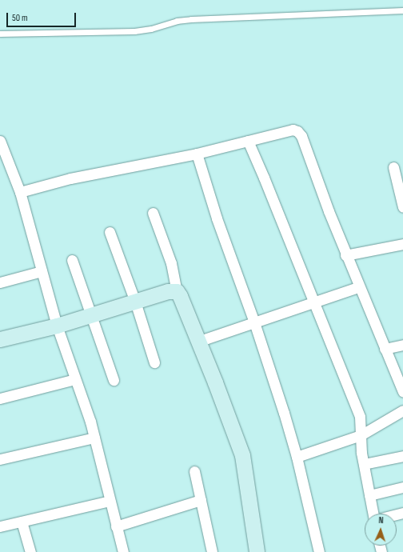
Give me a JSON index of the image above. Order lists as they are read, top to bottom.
{
  "scale_bar": "50 m",
  "north": "top"
}
